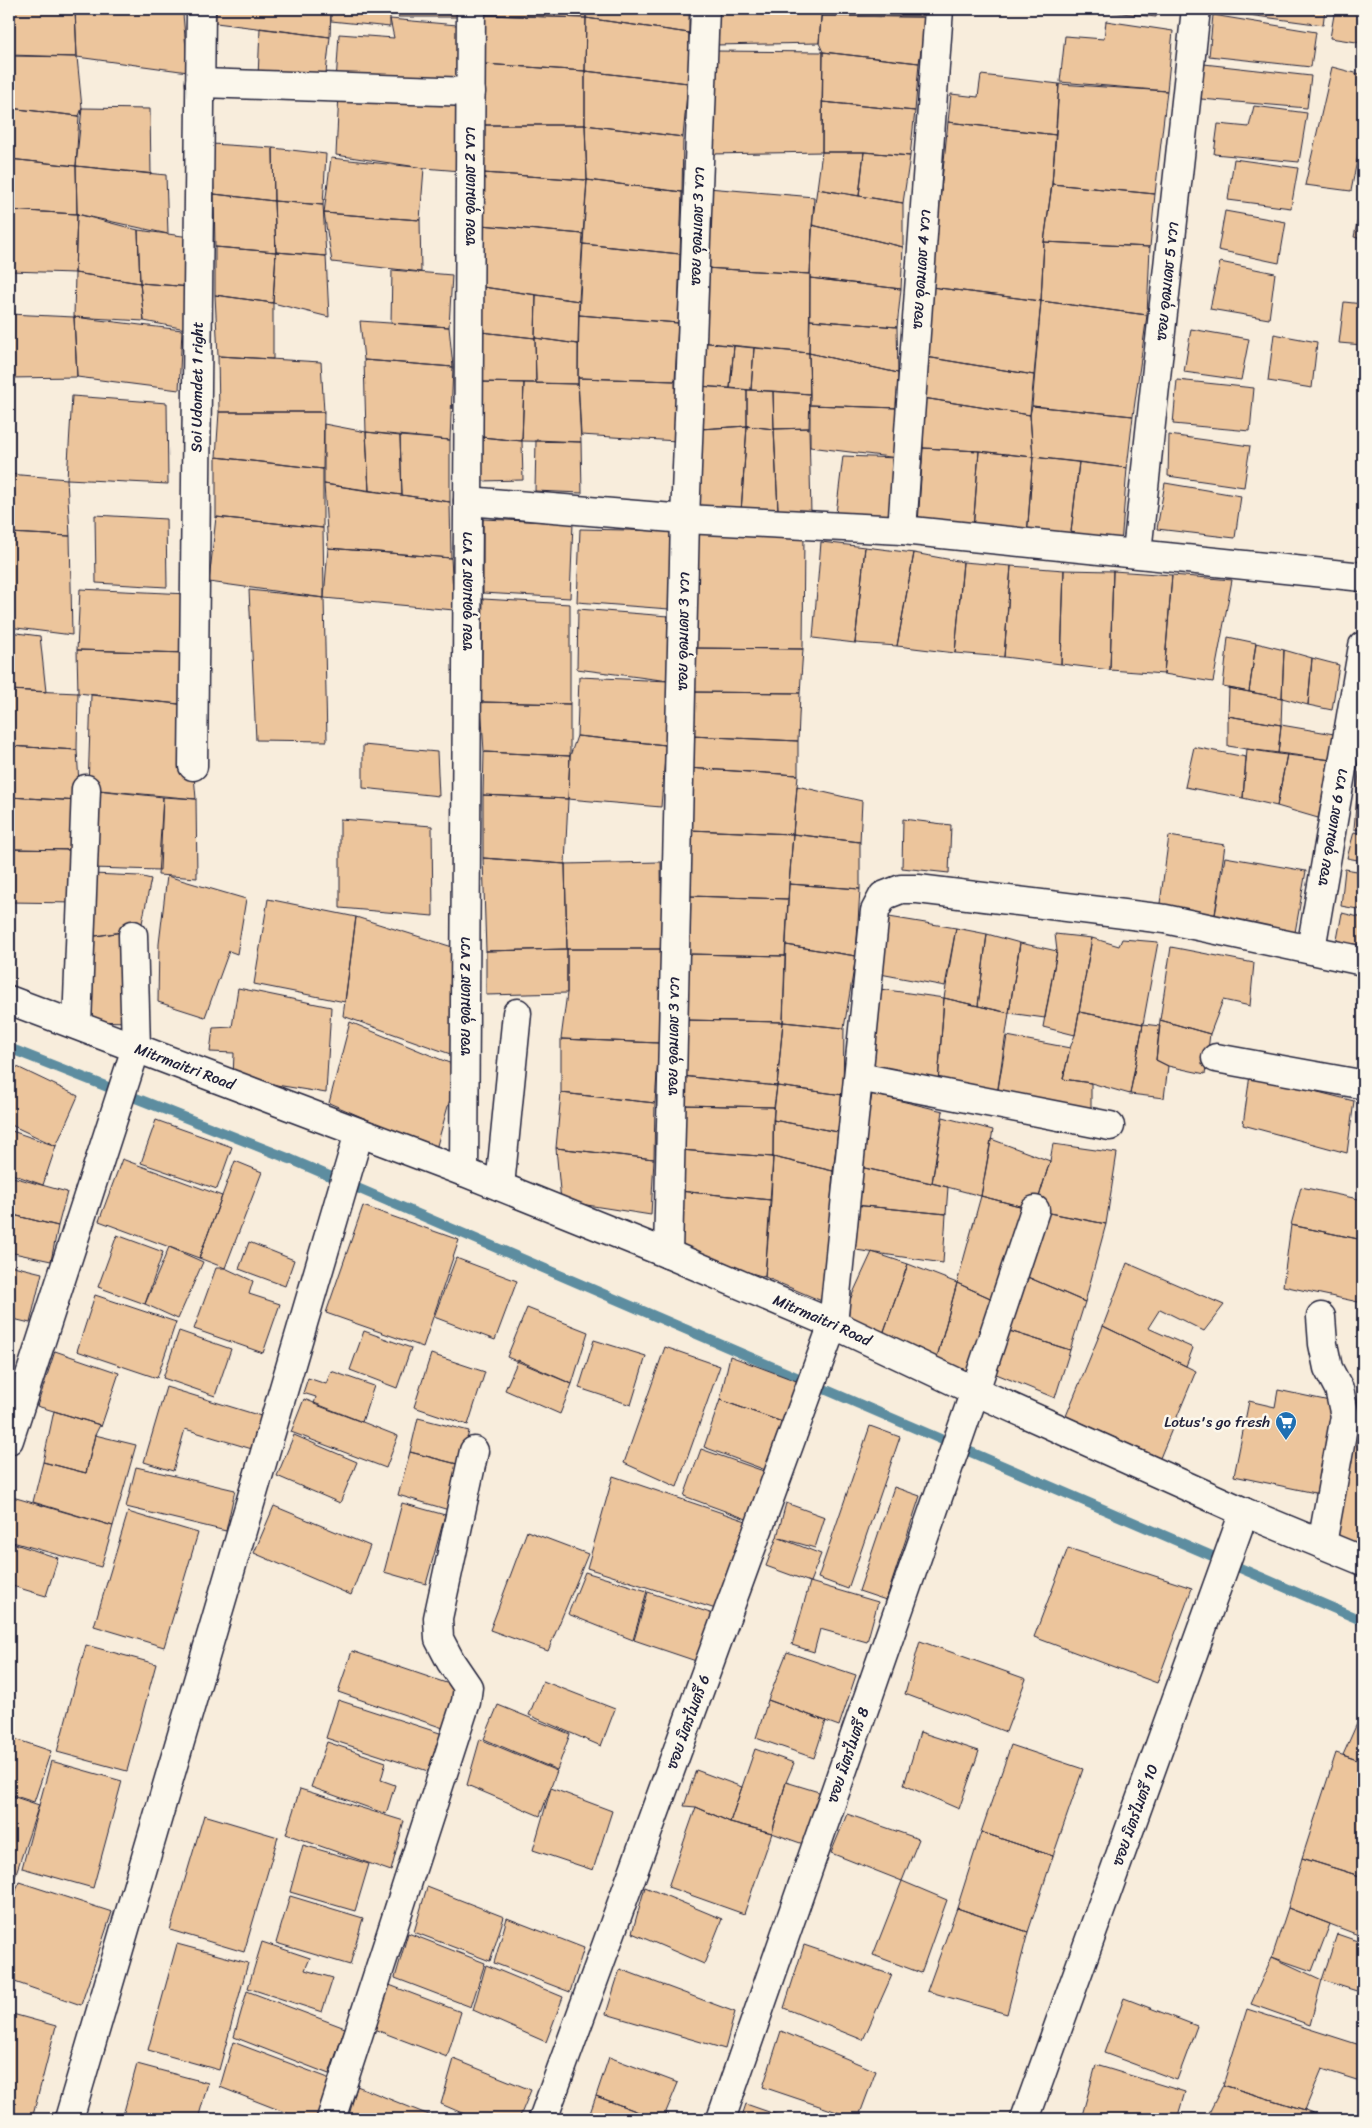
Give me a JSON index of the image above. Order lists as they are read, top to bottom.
{
  "streets": {
    "street": [
      "ซอย อุดมเดช 2 ขวา",
      "ซอย อุดมเดช 3 ขวา",
      "ซอย อุดมเดช 4 ขวา",
      "ซอย อุดมเดช 5 ขวา",
      "Soi Udomdet 1 right",
      "ซอย อุดมเดช 6 ขวา",
      "Mitrmaitri Road",
      "ซอย มิตรไมตรี 6",
      "ซอย มิตรไมตรี 8",
      "ซอย มิตรไมตรี 10"
    ]
  },
  "crossings": [
    ["ซอย อุดมเดช 2 ขวา", "Mitrmaitri Road"],
    ["ซอย อุดมเดช 3 ขวา", "Mitrmaitri Road"],
    ["ซอย อุดมเดช 6 ขวา", "ซอย มิตรไมตรี 6"],
    ["Mitrmaitri Road", "ซอย มิตรไมตรี 6"],
    ["Mitrmaitri Road", "ซอย มิตรไมตรี 8"],
    ["Mitrmaitri Road", "ซอย มิตรไมตรี 10"]
  ],
  "places": {
    "supermarket": ["Lotus's go fresh"]
  }
}
